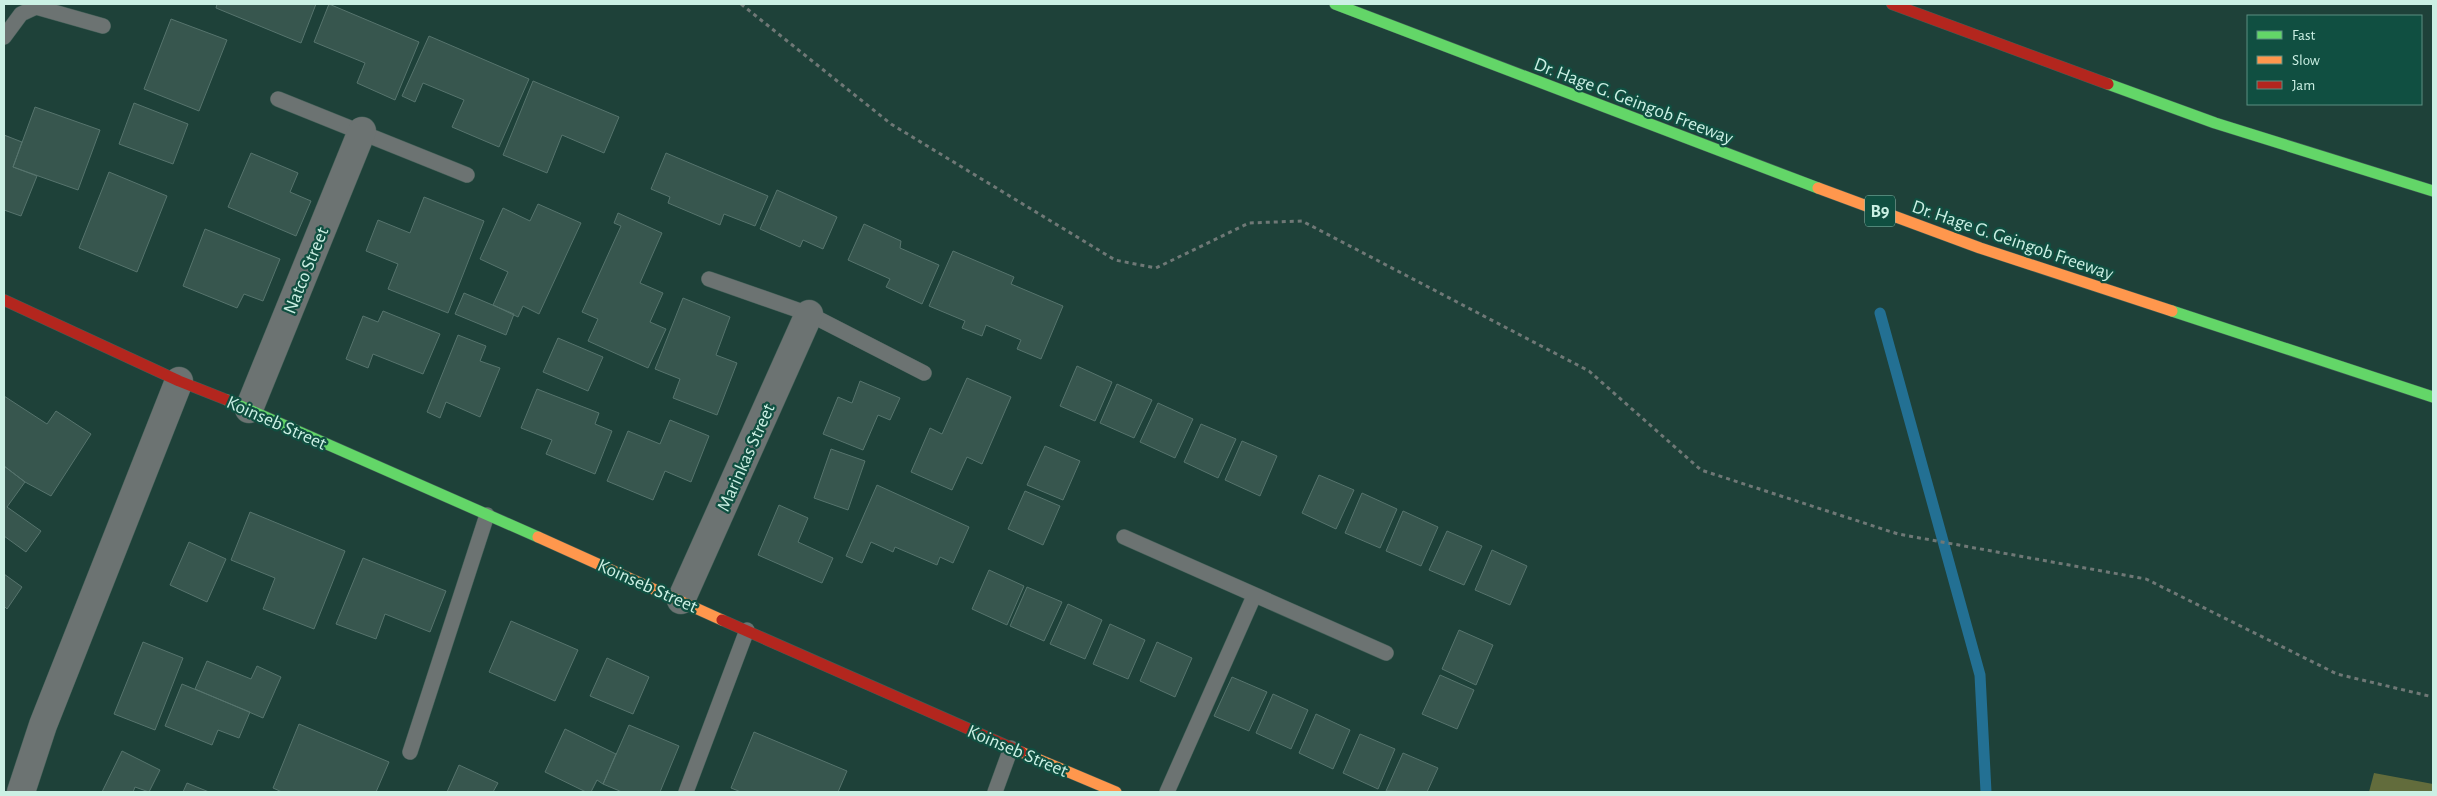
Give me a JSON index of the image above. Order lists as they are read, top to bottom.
{
  "streets": {
    "main road": ["Dr. Hage G. Geingob Freeway", "B9", "Koinseb Street"],
    "street": ["Natco Street", "Marinkas Street"]
  },
  "crossings": [
    ["Natco Street", "Koinseb Street"],
    ["Koinseb Street", "Marinkas Street"]
  ],
  "legend": ["Fast", "Slow", "Jam"]
}
